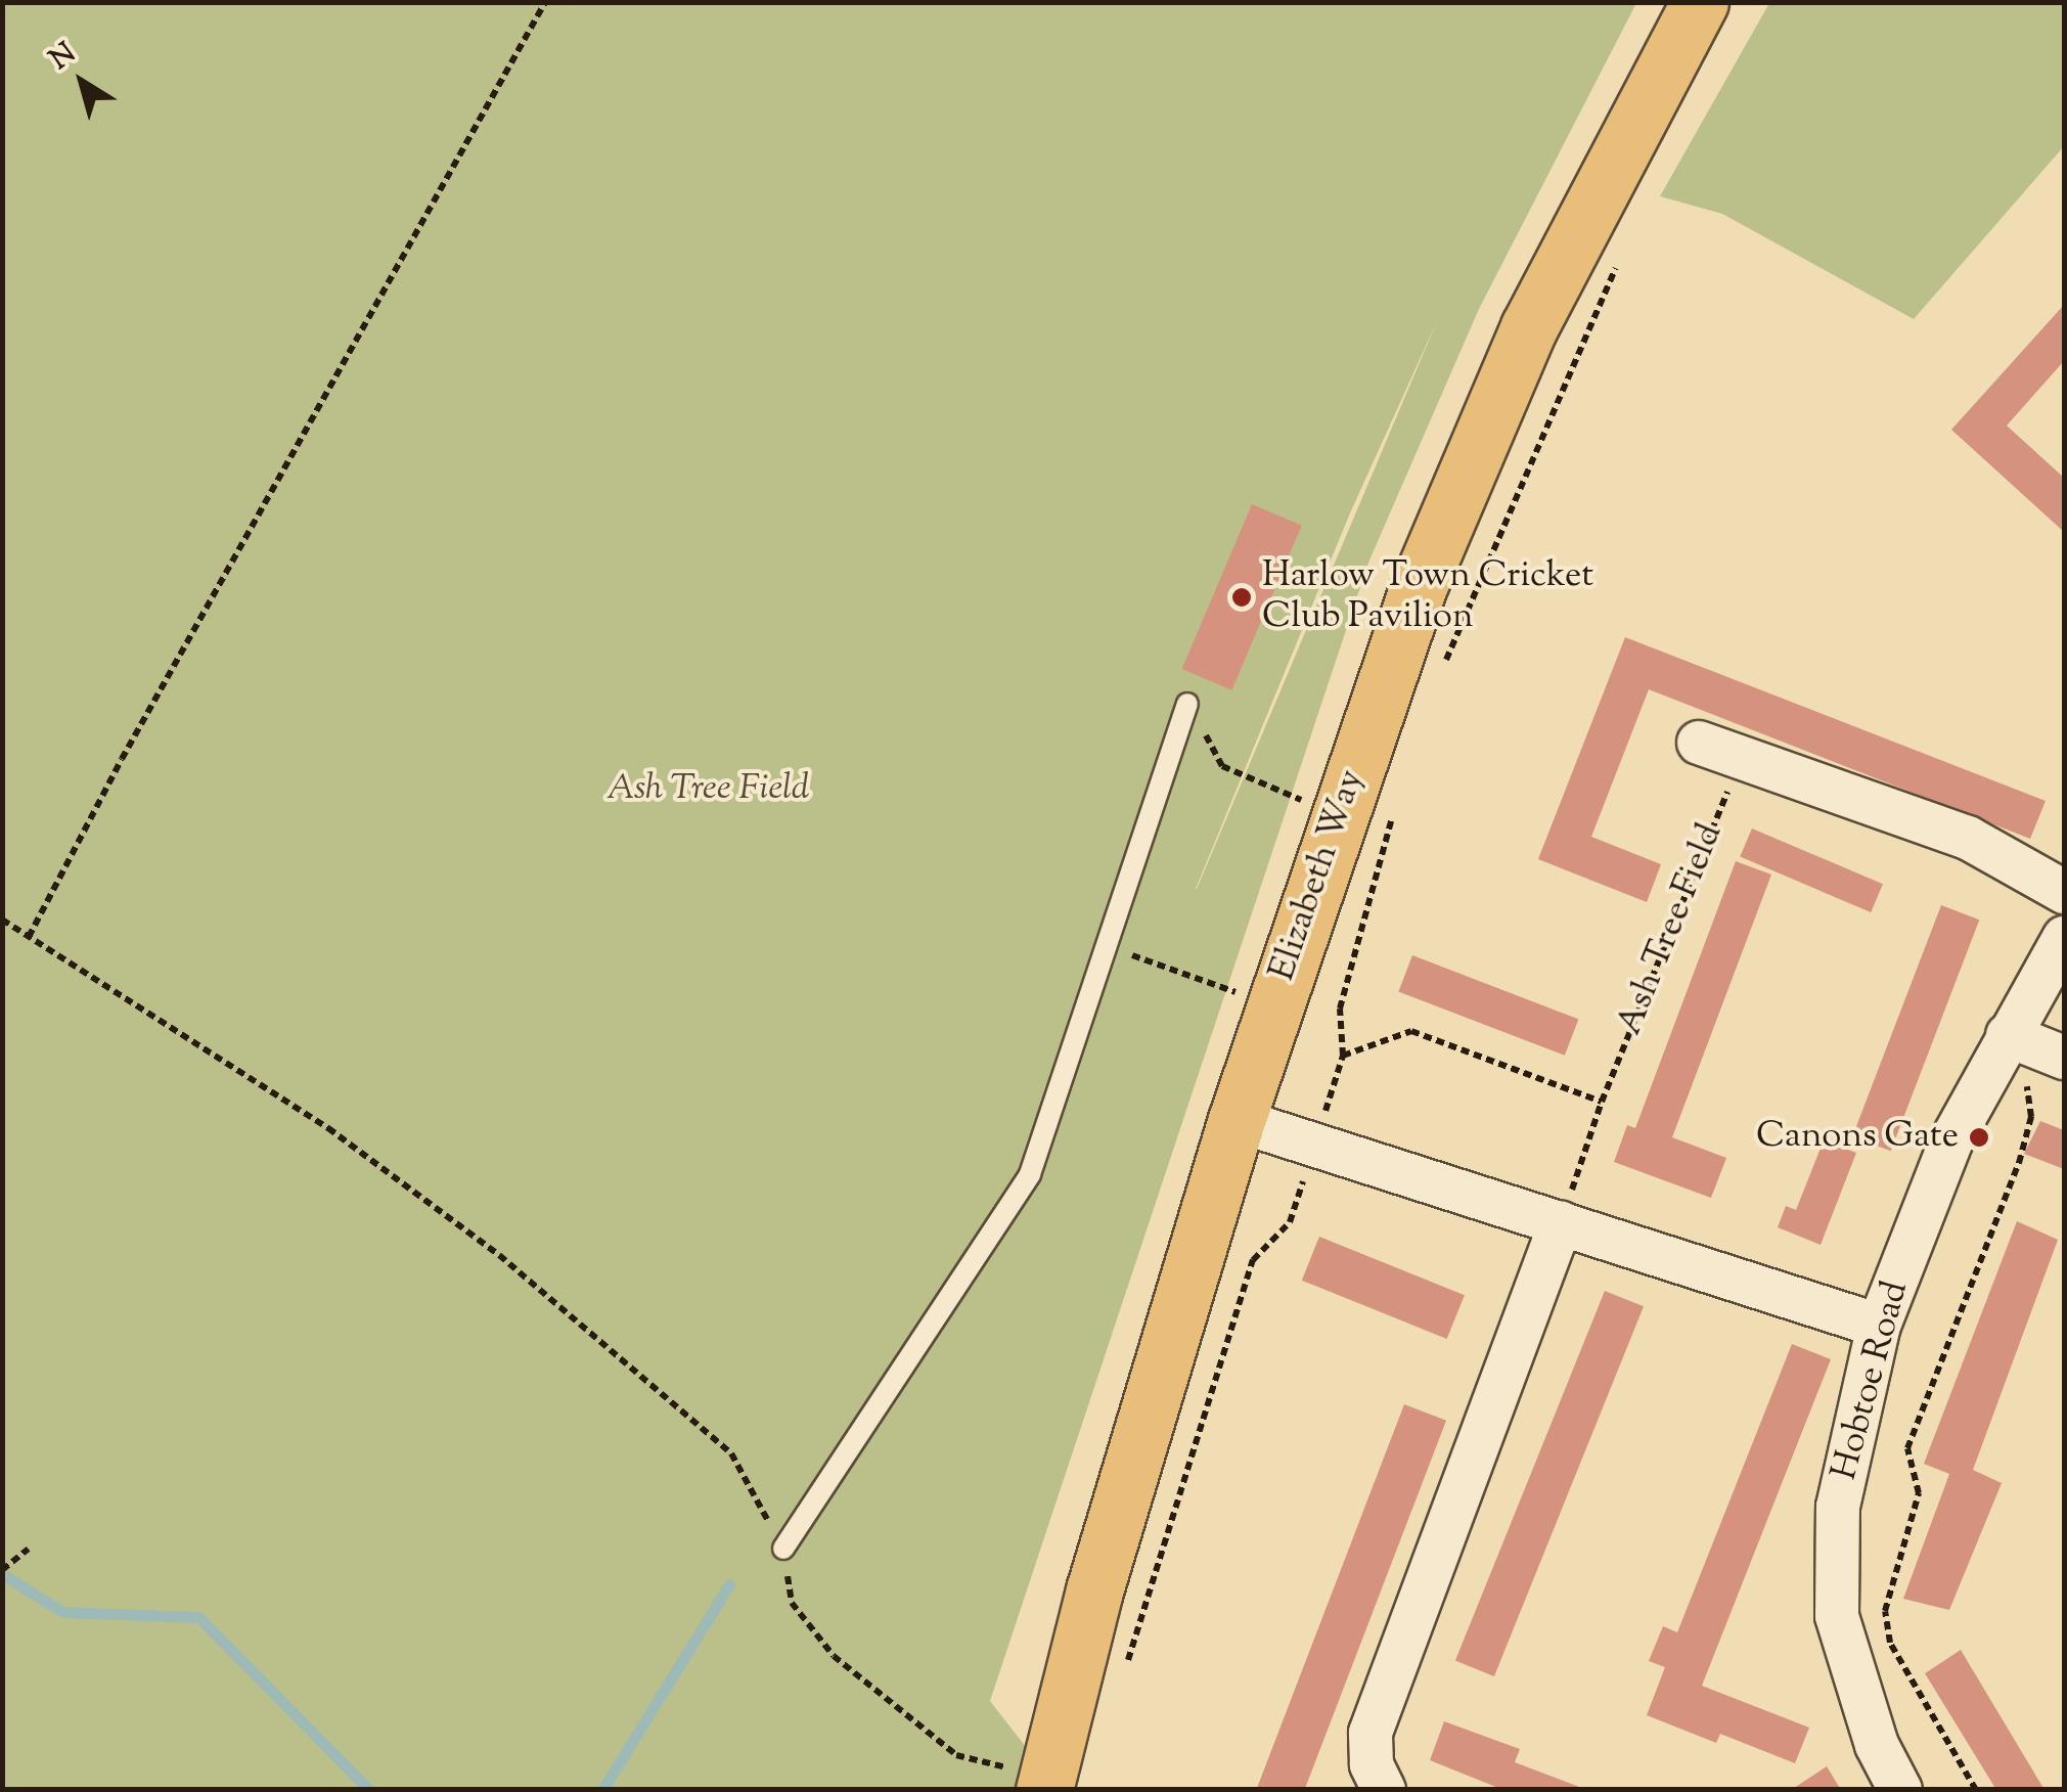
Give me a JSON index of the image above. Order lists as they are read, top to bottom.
{
  "streets": {
    "main road": ["Elizabeth Way"],
    "street": ["Hobtoe Road"],
    "path": ["Ash Tree Field"]
  },
  "parks": ["Ash Tree Field"],
  "places": ["Harlow Town Cricket Club Pavilion", "Canons Gate"],
  "north": "top left"
}
